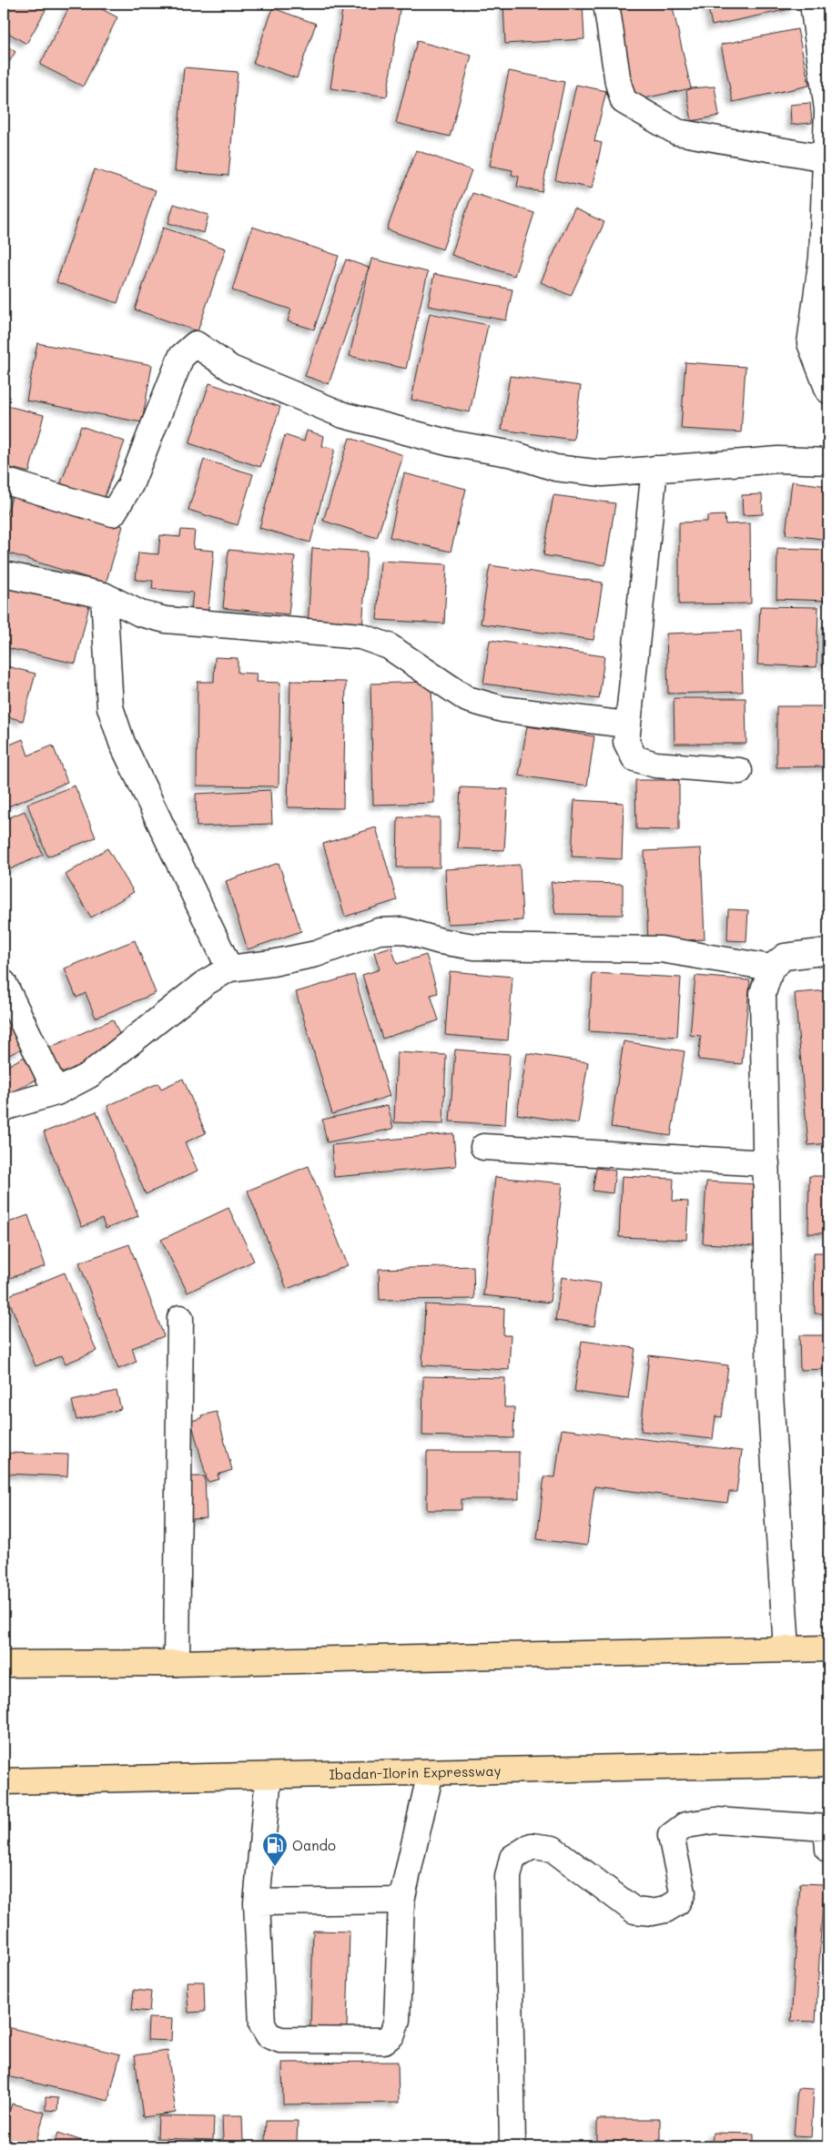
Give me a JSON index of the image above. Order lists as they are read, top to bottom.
{
  "streets": {
    "highway": ["Ibadan-Ilorin Expressway"]
  },
  "places": {
    "fuel station": ["Oando"]
  }
}
